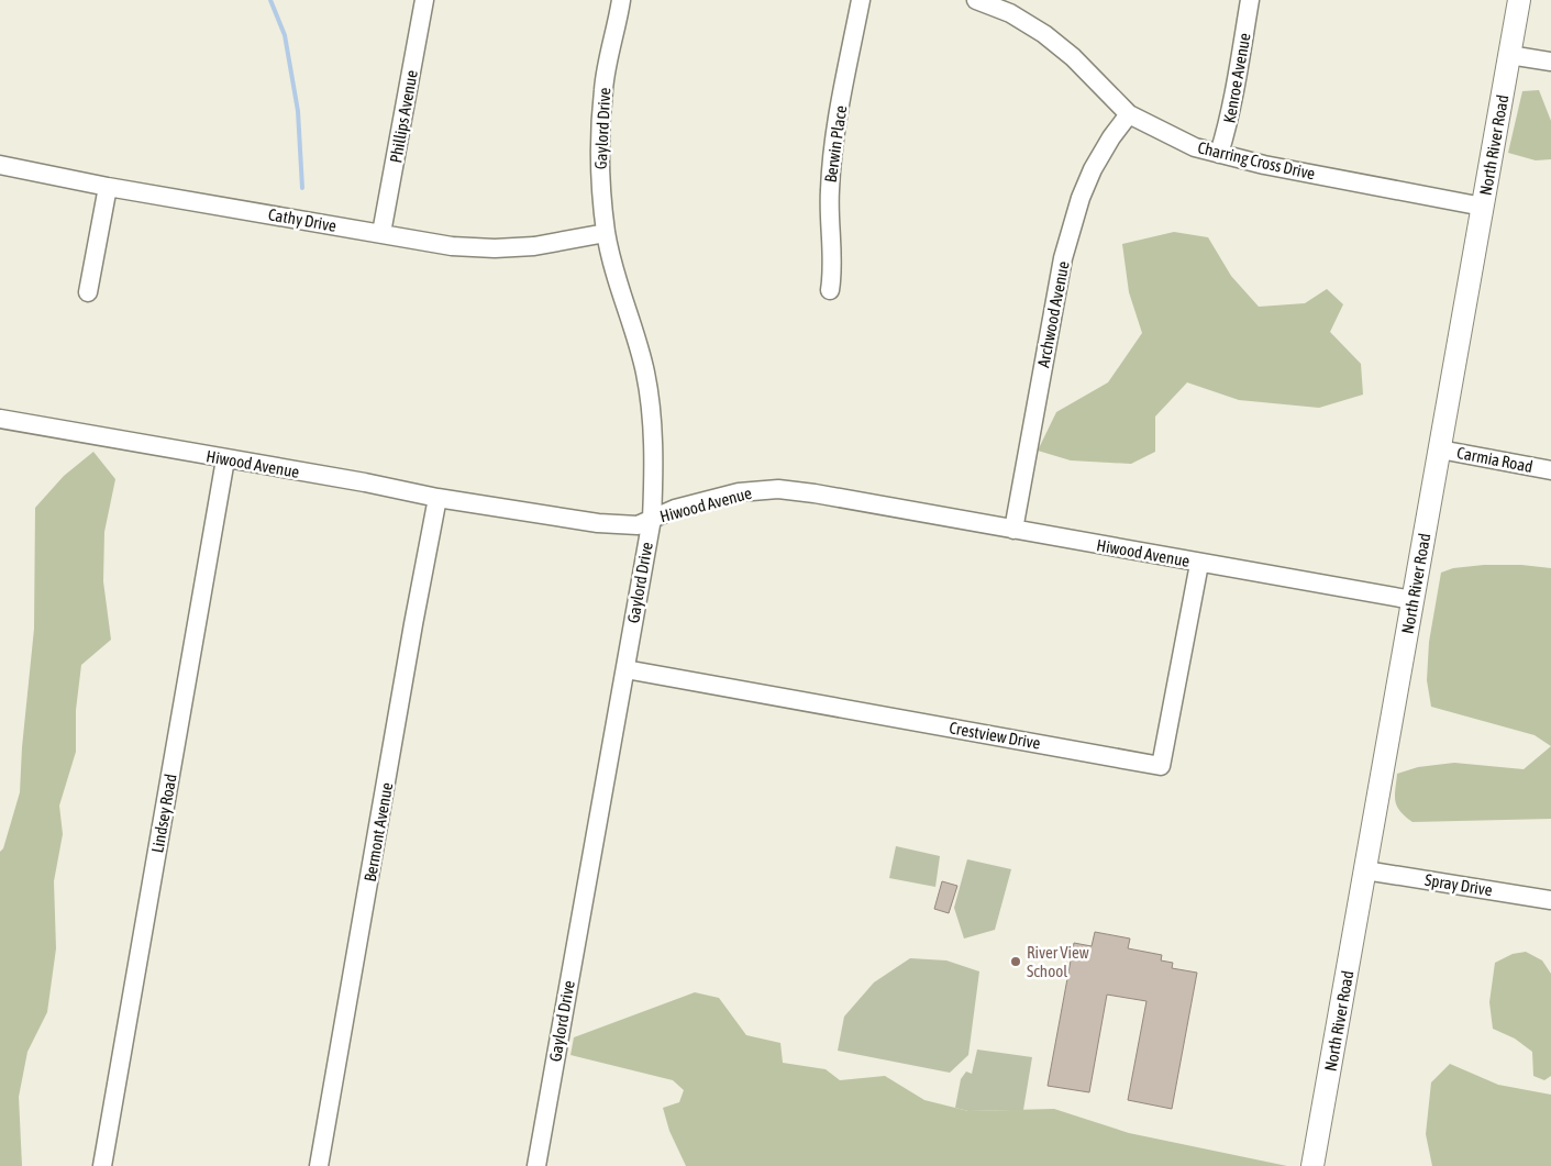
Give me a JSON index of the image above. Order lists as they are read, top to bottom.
{
  "streets": {
    "street": [
      "Kenroe Avenue",
      "Phillips Avenue",
      "Gaylord Drive",
      "Berwin Place",
      "North River Road",
      "Charring Cross Drive",
      "Cathy Drive",
      "Archwood Avenue",
      "Carmia Road",
      "Hiwood Avenue",
      "Crestview Drive",
      "Lindsey Road",
      "Bermont Avenue",
      "Spray Drive"
    ]
  },
  "crossings": [
    ["Kenroe Avenue", "Charring Cross Drive"],
    ["Phillips Avenue", "Cathy Drive"],
    ["Gaylord Drive", "Cathy Drive"],
    ["Gaylord Drive", "Hiwood Avenue"],
    ["Gaylord Drive", "Crestview Drive"],
    ["North River Road", "Charring Cross Drive"],
    ["North River Road", "Carmia Road"],
    ["North River Road", "Hiwood Avenue"],
    ["North River Road", "Spray Drive"],
    ["Charring Cross Drive", "Archwood Avenue"],
    ["Archwood Avenue", "Hiwood Avenue"],
    ["Hiwood Avenue", "Crestview Drive"],
    ["Hiwood Avenue", "Lindsey Road"],
    ["Hiwood Avenue", "Bermont Avenue"]
  ],
  "places": ["River View School"]
}
